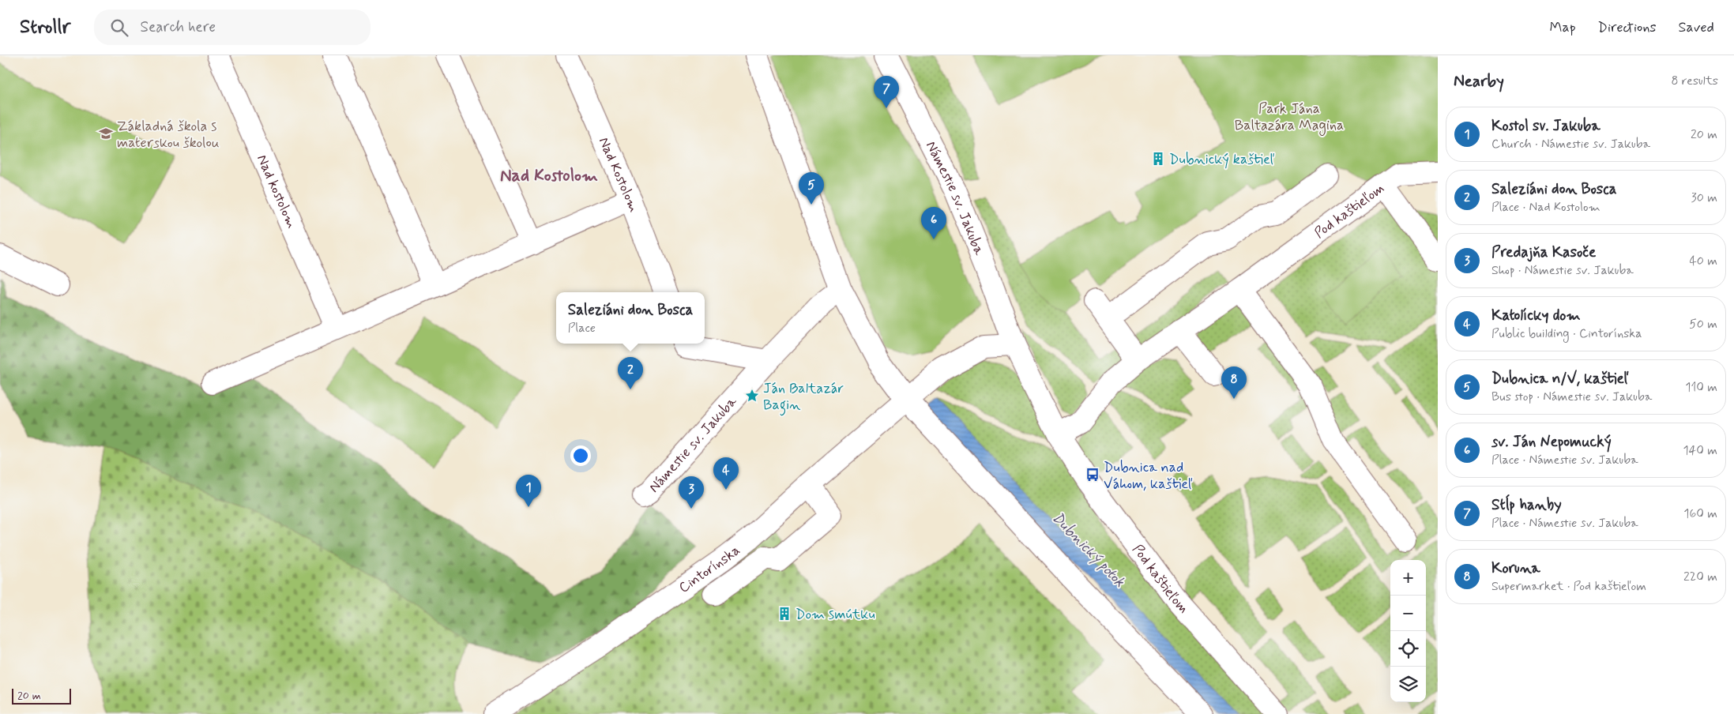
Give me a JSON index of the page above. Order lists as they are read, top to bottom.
{
  "streets": {
    "street": [
      "Nad Kostolom",
      "Nad kostolom",
      "Námestie sv. Jakuba",
      "Pod kaštieľom",
      "Cintorínska"
    ]
  },
  "crossings": [
    ["Nad Kostolom", "Nad kostolom"],
    ["Námestie sv. Jakuba", "Pod kaštieľom"],
    ["Námestie sv. Jakuba", "Cintorínska"],
    ["Pod kaštieľom", "Cintorínska"]
  ],
  "districts": ["Nad Kostolom"],
  "water": ["Dubnický potok"],
  "parks": ["Park Jána Baltazára Magina"],
  "places": {
    "school or university": ["Základná škola s materskou školou"],
    "building": ["Dubnický kaštieľ", "Dom smútku"],
    "place": ["Ján Baltazár Bagin"],
    "bus stop": ["Dubnica nad Váhom, kaštieľ"]
  },
  "scale_bar": "20 m",
  "page": {
    "header": "Strollr",
    "search": "Search here",
    "nav": ["Map", "Directions", "Saved"],
    "heading": ["Nearby", "8 results"],
    "pins": [
      "7",
      "5",
      "6",
      "2",
      "8",
      "4",
      "1",
      "3"
    ],
    "list": [
      {
        "mark": "1",
        "name": "Kostol sv. Jakuba",
        "note": "Church · Námestie sv. Jakuba",
        "value": "20 m"
      },
      {
        "mark": "2",
        "name": "Saleziáni don Bosca",
        "note": "Place · Nad Kostolom",
        "value": "30 m"
      },
      {
        "mark": "3",
        "name": "Predajňa Kasoče",
        "note": "Shop · Námestie sv. Jakuba",
        "value": "40 m"
      },
      {
        "mark": "4",
        "name": "Katolícky dom",
        "note": "Public building · Cintorínska",
        "value": "50 m"
      },
      {
        "mark": "5",
        "name": "Dubnica n/V, kaštieľ",
        "note": "Bus stop · Námestie sv. Jakuba",
        "value": "110 m"
      },
      {
        "mark": "6",
        "name": "sv. Ján Nepomucký",
        "note": "Place · Námestie sv. Jakuba",
        "value": "140 m"
      },
      {
        "mark": "7",
        "name": "Stĺp hanby",
        "note": "Place · Námestie sv. Jakuba",
        "value": "160 m"
      },
      {
        "mark": "8",
        "name": "Koruna",
        "note": "Supermarket · Pod kaštieľom",
        "value": "220 m"
      }
    ],
    "popup": ["Saleziáni don Bosca", "Place"],
    "map_buttons": ["+", "−"],
    "scale": "20 m"
  }
}
